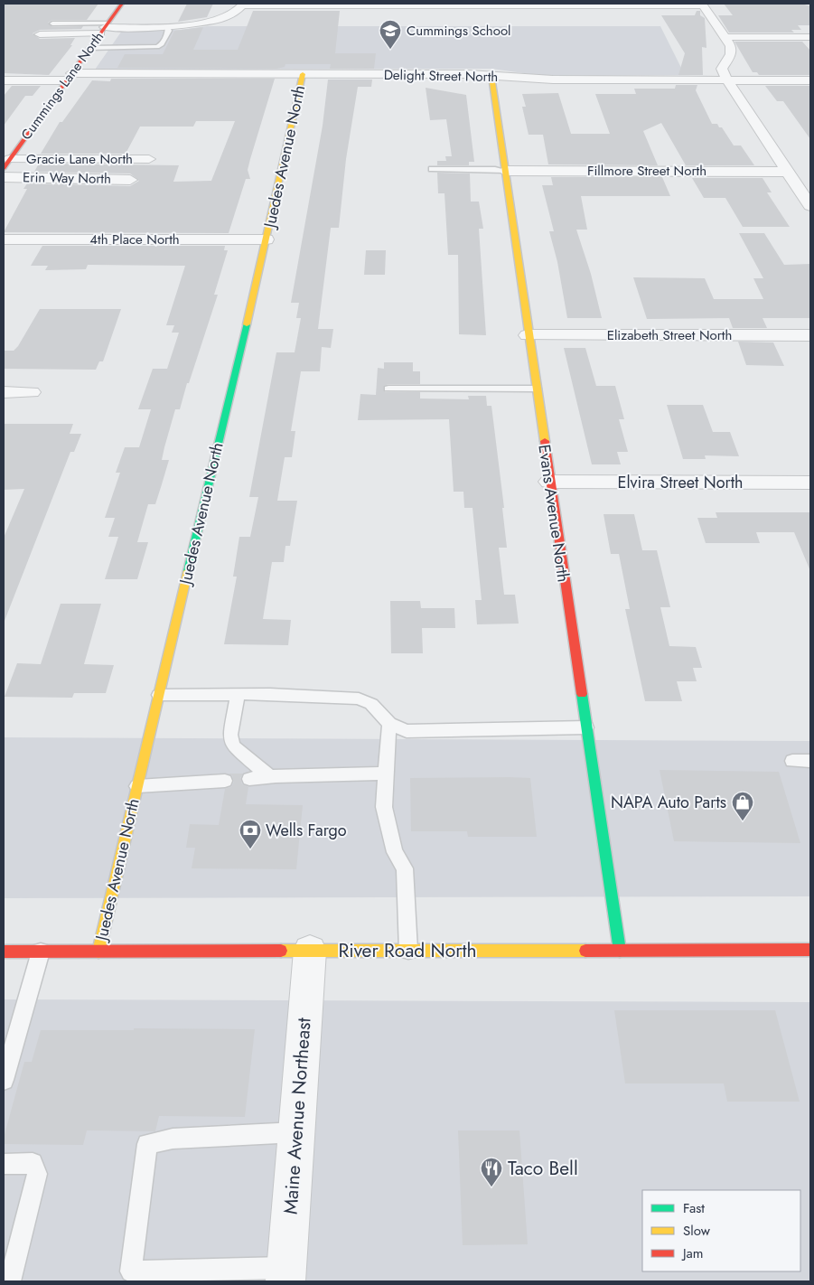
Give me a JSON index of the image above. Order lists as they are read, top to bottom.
{
  "streets": {
    "street": [
      "Delight Street North",
      "Cummings Lane North",
      "Juedes Avenue North",
      "Gracie Lane North",
      "Fillmore Street North",
      "Erin Way North",
      "4th Place North",
      "Elizabeth Street North",
      "Elvira Street North",
      "Evans Avenue North",
      "River Road North",
      "Maine Avenue Northeast"
    ]
  },
  "crossings": [
    ["Delight Street North", "Cummings Lane North"],
    ["Delight Street North", "Juedes Avenue North"],
    ["Delight Street North", "Evans Avenue North"],
    ["Cummings Lane North", "Gracie Lane North"],
    ["Juedes Avenue North", "4th Place North"],
    ["Juedes Avenue North", "River Road North"],
    ["Fillmore Street North", "Evans Avenue North"],
    ["Elizabeth Street North", "Evans Avenue North"],
    ["Elvira Street North", "Evans Avenue North"],
    ["Evans Avenue North", "River Road North"],
    ["River Road North", "Maine Avenue Northeast"]
  ],
  "places": {
    "school or university": ["Cummings School"],
    "shop": ["NAPA Auto Parts"],
    "bank": ["Wells Fargo"],
    "restaurant": ["Taco Bell"]
  },
  "legend": ["Fast", "Slow", "Jam"]
}
